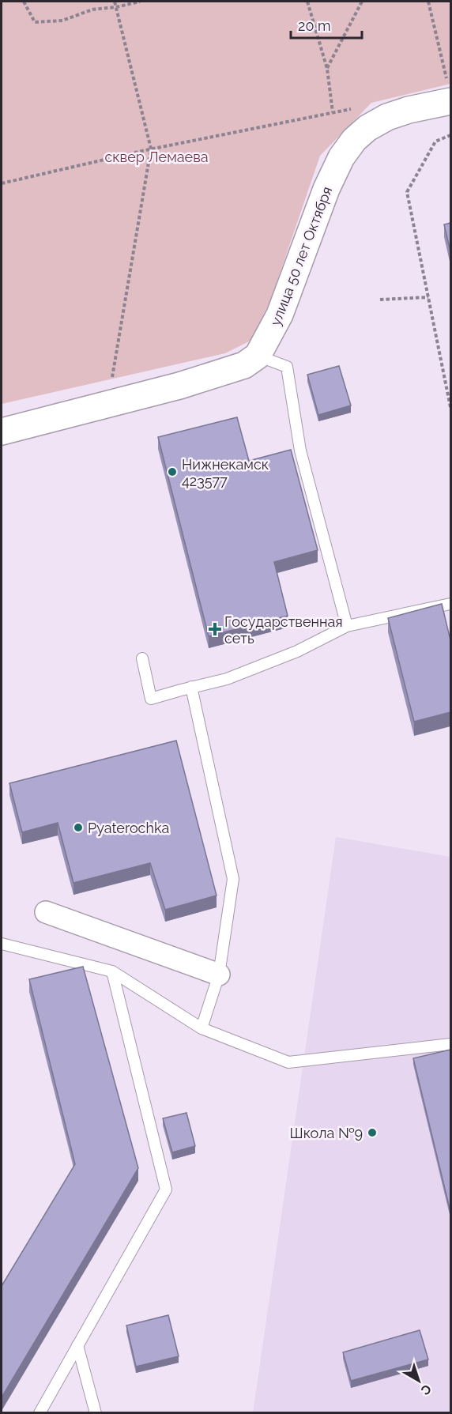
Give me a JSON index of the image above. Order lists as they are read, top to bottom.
{
  "streets": {
    "street": ["улица 50 лет Октября"]
  },
  "parks": ["сквер Лемаева"],
  "places": {
    "other": ["Нижнекамск 423577", "Pyaterochka", "Школа №9"],
    "health": ["Государственная сеть"]
  },
  "scale_bar": "20 m",
  "north": "bottom right"
}
